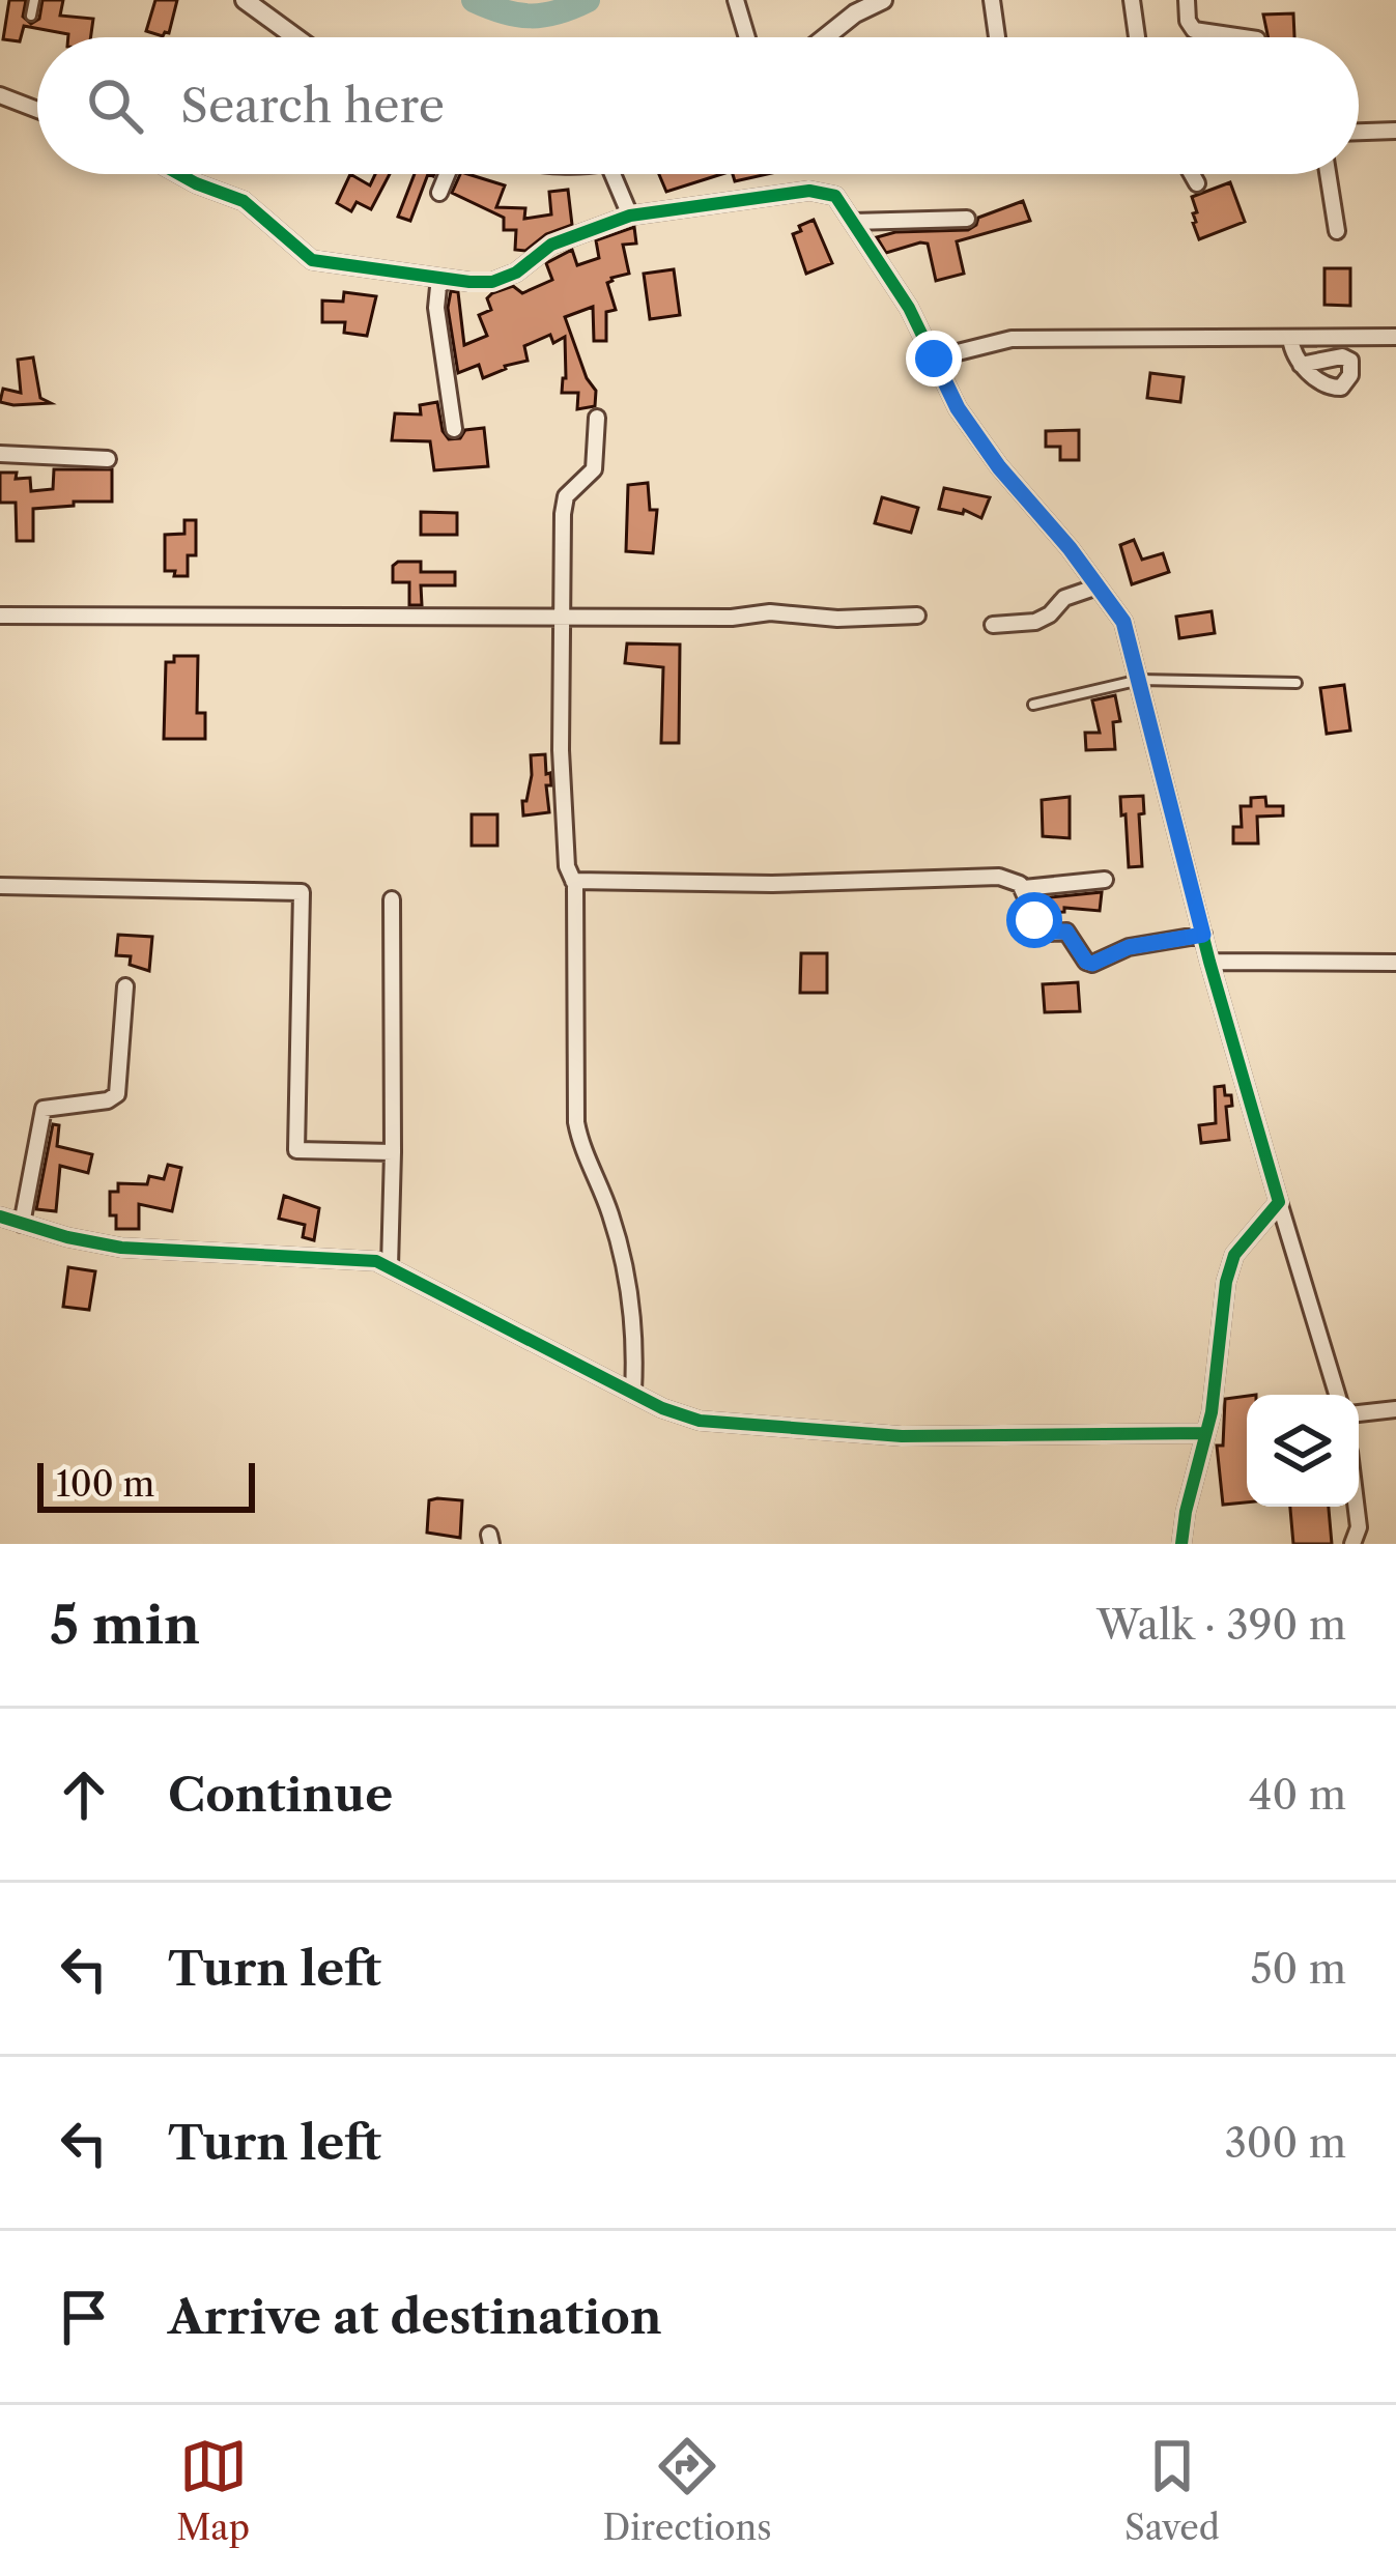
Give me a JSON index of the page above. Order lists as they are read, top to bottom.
{
  "scale_bar": "100 m",
  "page": {
    "search": "Search here",
    "scale": "100 m",
    "heading": ["5 min", "Walk · 390 m"],
    "list": [
      ["Continue", "40 m"],
      ["Turn left", "50 m"],
      ["Turn left", "300 m"],
      "Arrive at destination"
    ],
    "nav": ["Map", "Directions", "Saved"]
  }
}
